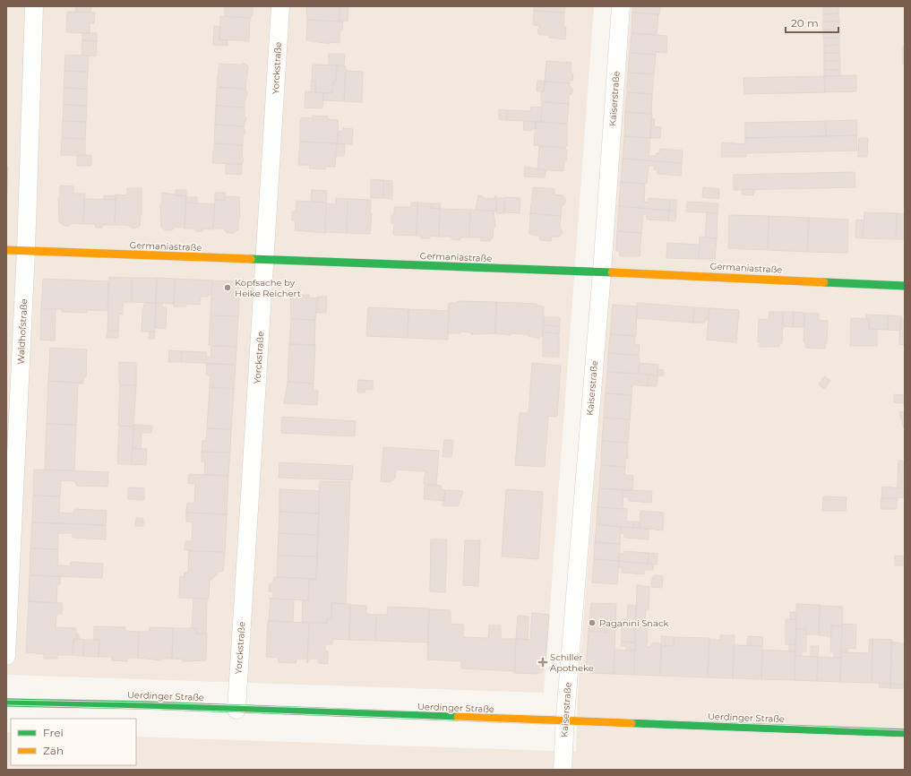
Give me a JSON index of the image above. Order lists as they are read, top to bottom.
{
  "streets": {
    "street": [
      "Yorckstraße",
      "Kaiserstraße",
      "Germaniastraße",
      "Waldhofstraße",
      "Uerdinger Straße"
    ]
  },
  "crossings": [
    ["Yorckstraße", "Germaniastraße"],
    ["Yorckstraße", "Uerdinger Straße"],
    ["Kaiserstraße", "Germaniastraße"],
    ["Kaiserstraße", "Uerdinger Straße"],
    ["Germaniastraße", "Waldhofstraße"]
  ],
  "places": {
    "other": ["Kopfsache by Heike Reichert", "Paganini Snack"],
    "health": ["Schiller Apotheke"]
  },
  "legend": ["Frei", "Zäh"],
  "scale_bar": "20 m"
}
